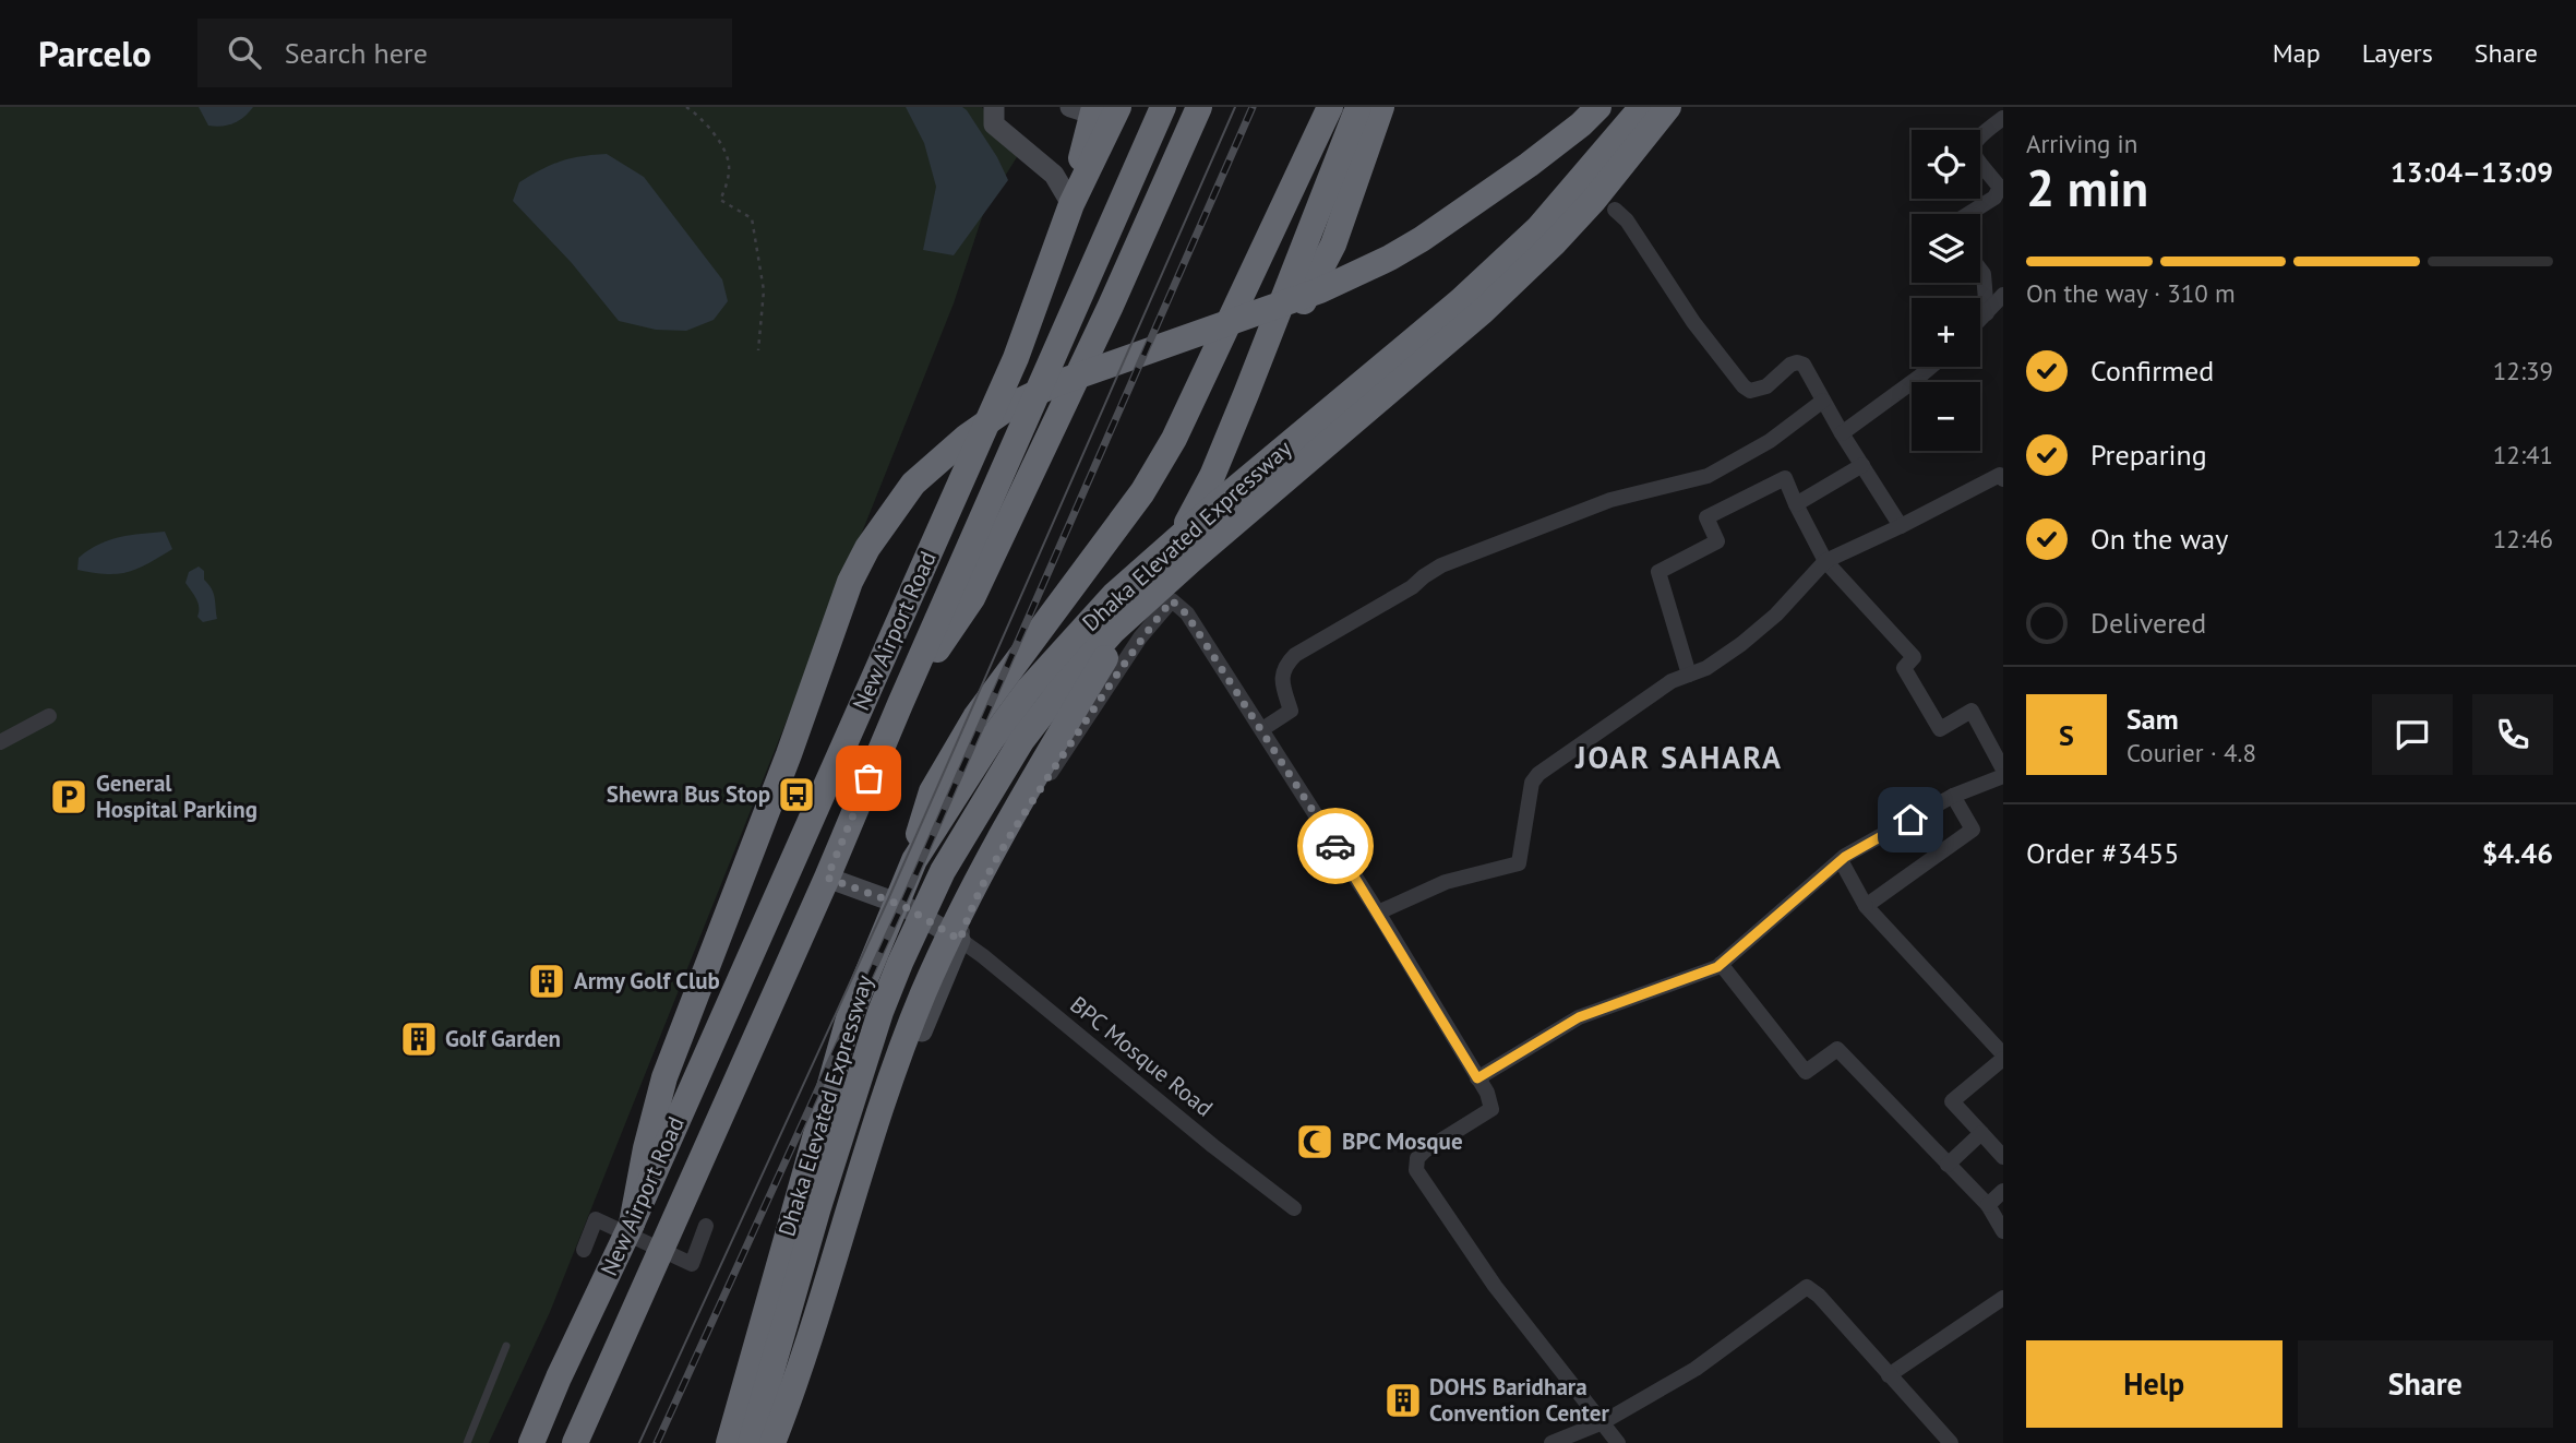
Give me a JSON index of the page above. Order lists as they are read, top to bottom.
{
  "streets": {
    "highway": ["Dhaka Elevated Expressway", "New Airport Road"],
    "street": ["BPC Mosque Road"]
  },
  "districts": ["JOAR SAHARA"],
  "places": {
    "bus stop": ["Shewra Bus Stop"],
    "parking": ["General Hospital Parking"],
    "building": ["Army Golf Club", "Golf Garden", "DOHS Baridhara Convention Center"],
    "mosque": ["BPC Mosque"]
  },
  "page": {
    "header": "Parcelo",
    "search": "Search here",
    "nav": ["Map", "Layers", "Share"],
    "heading": ["2 min", "Arriving in", "13:04–13:09"],
    "panel": [
      "Sam",
      "Courier · 4.8",
      "Order #3455",
      "$4.46"
    ],
    "map_buttons": ["+", "−"],
    "bar": "On the way · 310 m",
    "list": [
      ["Confirmed", "12:39"],
      ["Preparing", "12:41"],
      ["On the way", "12:46"],
      "Delivered"
    ],
    "round": "S",
    "buttons": ["Help", "Share"]
  }
}
